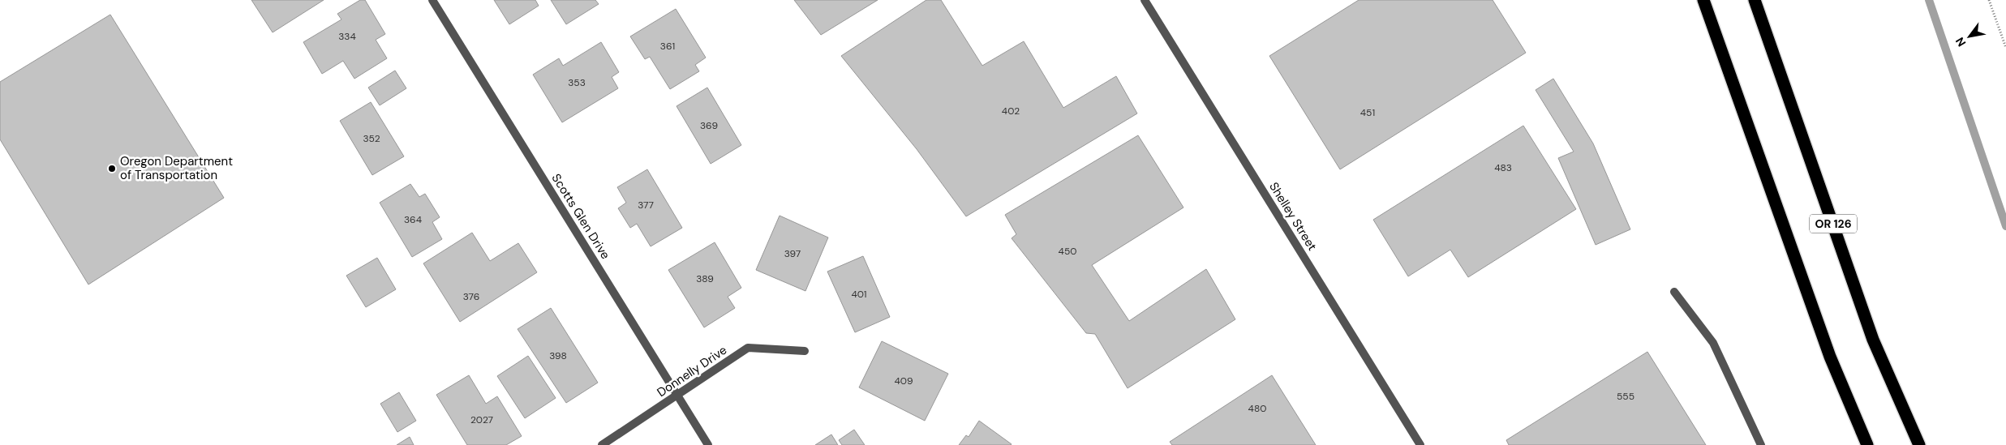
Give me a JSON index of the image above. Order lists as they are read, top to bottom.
{
  "streets": {
    "highway": ["OR 126"],
    "street": ["Scotts Glen Drive", "Shelley Street", "Donnelly Drive"]
  },
  "crossings": [
    ["Scotts Glen Drive", "Donnelly Drive"]
  ],
  "places": ["Oregon Department of Transportation"],
  "house_numbers": [
    "334",
    "361",
    "353",
    "402",
    "451",
    "369",
    "352",
    "483",
    "377",
    "364",
    "450",
    "397",
    "389",
    "401",
    "376",
    "398",
    "409",
    "555",
    "480",
    "2027"
  ],
  "north": "bottom left"
}
